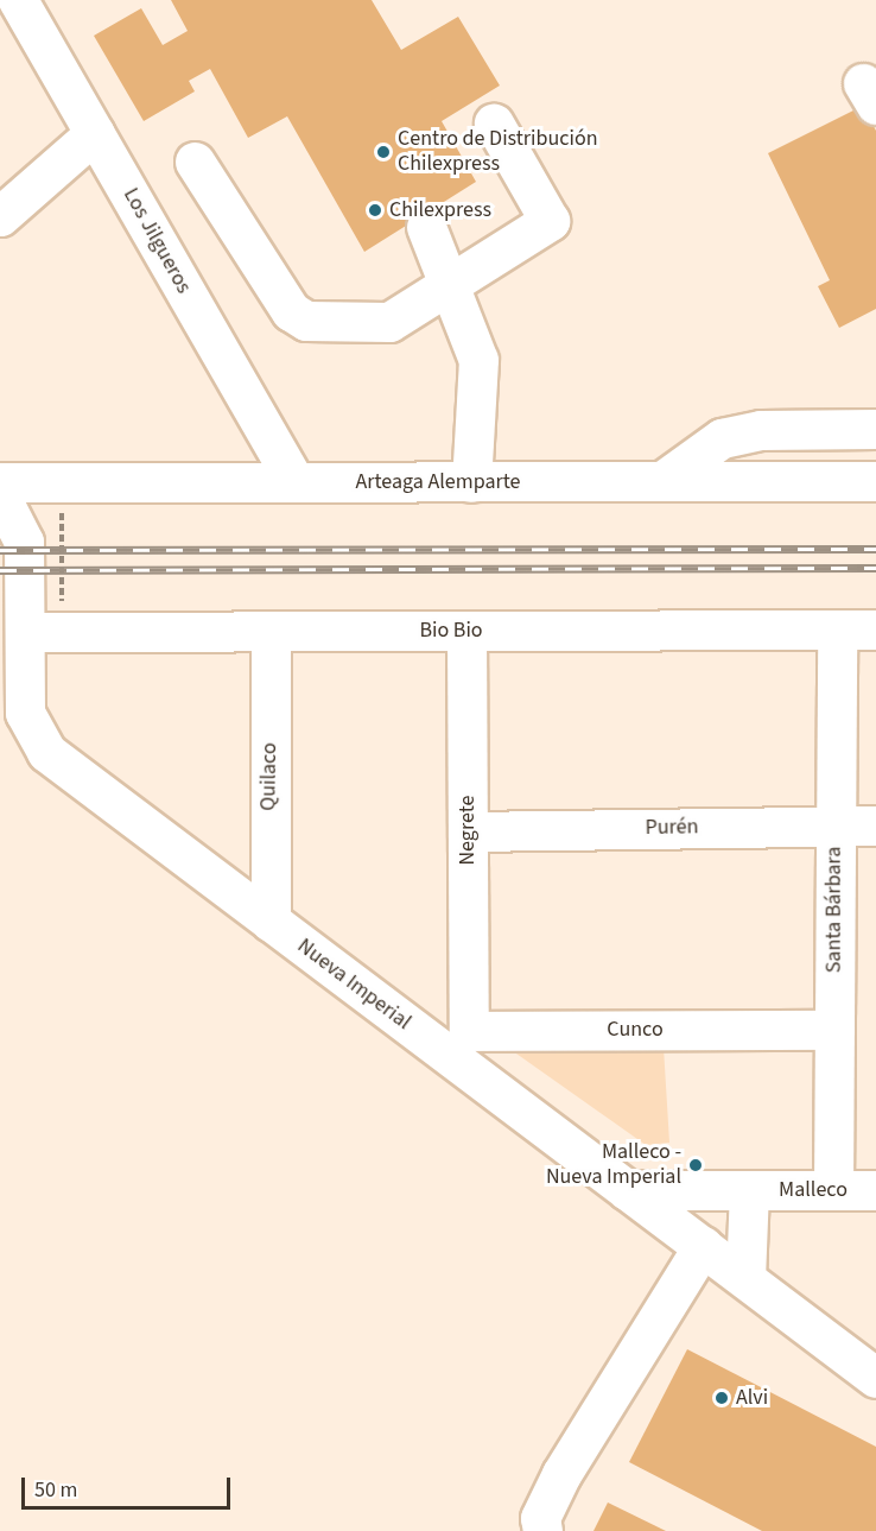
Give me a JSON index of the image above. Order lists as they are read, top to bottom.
{
  "streets": {
    "street": [
      "Los Jilgueros",
      "Arteaga Alemparte",
      "Bio Bio",
      "Quilaco",
      "Purén",
      "Negrete",
      "Santa Bárbara",
      "Nueva Imperial",
      "Cunco",
      "Malleco"
    ]
  },
  "crossings": [
    ["Los Jilgueros", "Arteaga Alemparte"],
    ["Bio Bio", "Quilaco"],
    ["Bio Bio", "Negrete"],
    ["Bio Bio", "Santa Bárbara"],
    ["Bio Bio", "Nueva Imperial"],
    ["Quilaco", "Nueva Imperial"],
    ["Purén", "Negrete"],
    ["Purén", "Santa Bárbara"],
    ["Negrete", "Nueva Imperial"],
    ["Negrete", "Cunco"],
    ["Santa Bárbara", "Cunco"],
    ["Santa Bárbara", "Malleco"],
    ["Nueva Imperial", "Cunco"],
    ["Nueva Imperial", "Malleco"]
  ],
  "places": [
    "Centro de Distribución Chilexpress",
    "Chilexpress",
    "Malleco - Nueva Imperial",
    "Alvi"
  ],
  "scale_bar": "50 m"
}
